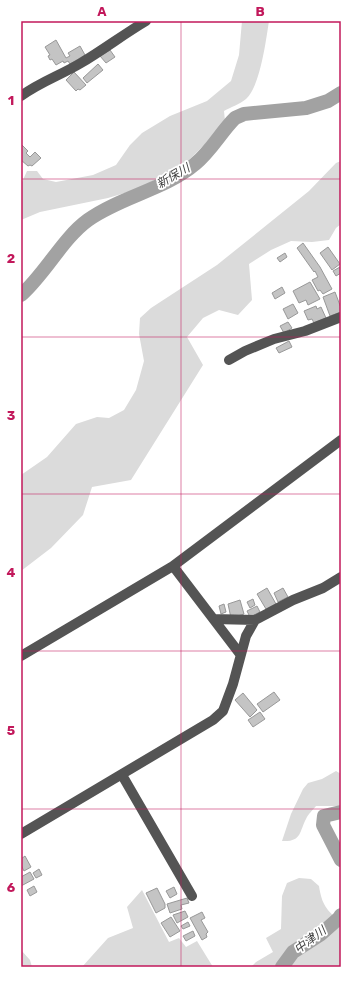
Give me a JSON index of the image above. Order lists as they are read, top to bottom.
{
  "water": ["新保川", "中津川"],
  "grid": {
    "columns": ["A", "B"],
    "rows": [
      "1",
      "2",
      "3",
      "4",
      "5",
      "6"
    ]
  }
}
